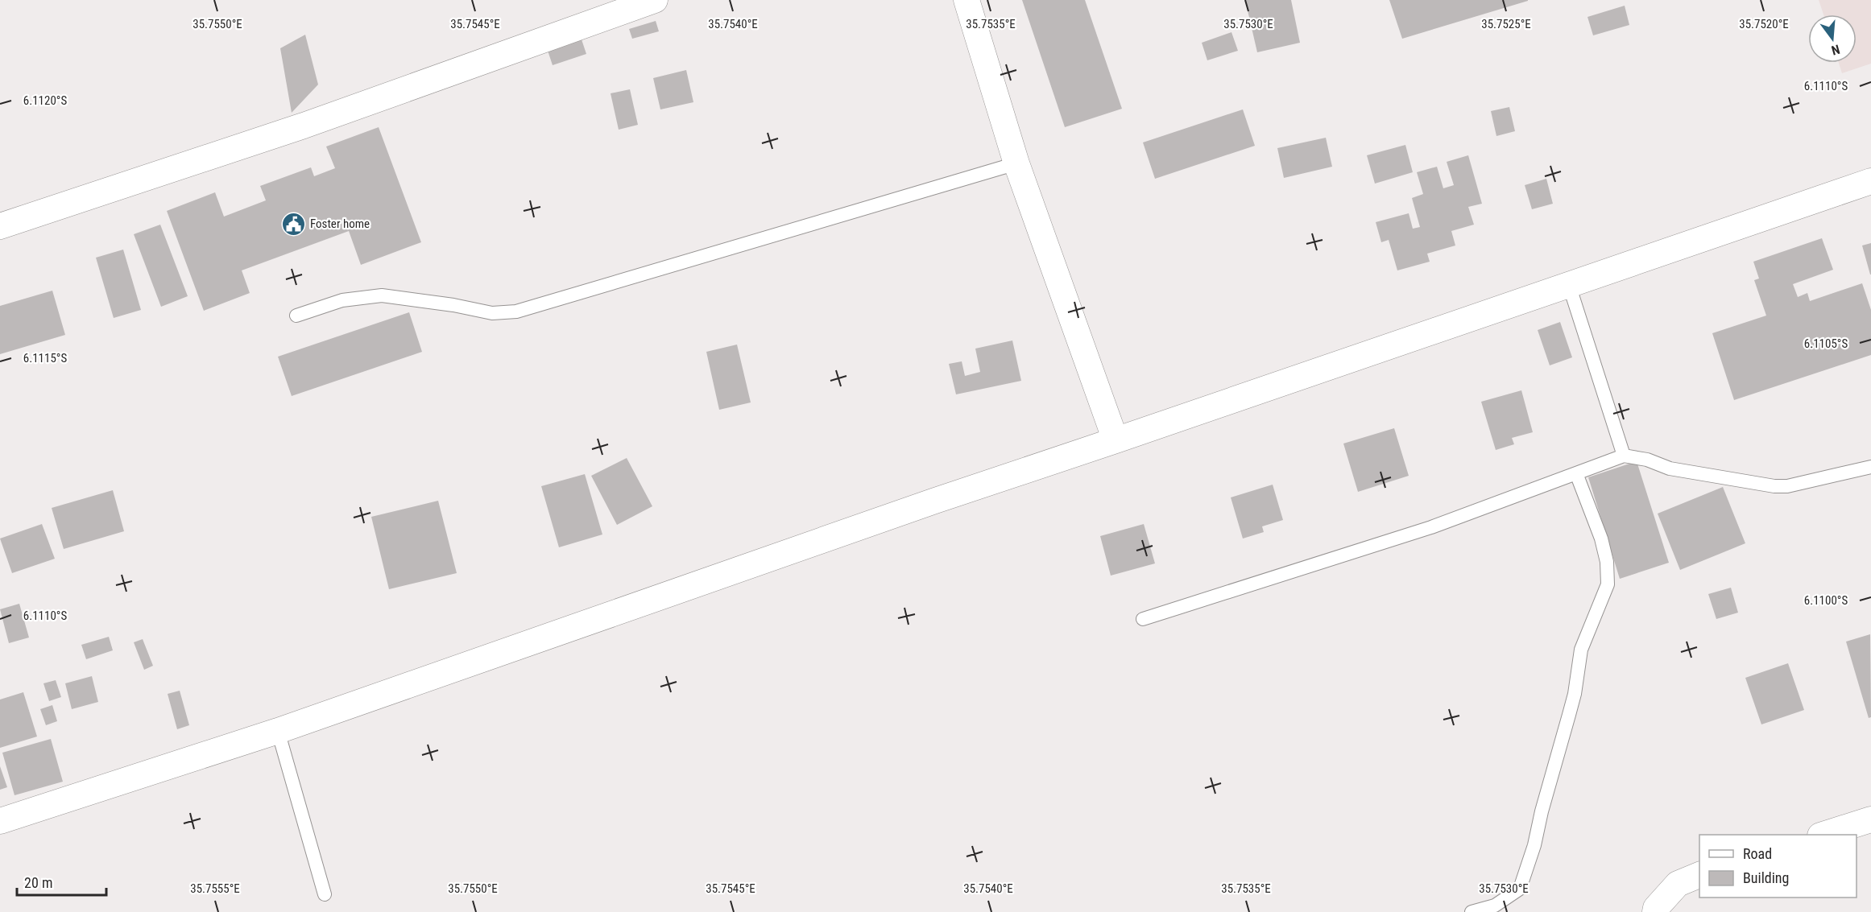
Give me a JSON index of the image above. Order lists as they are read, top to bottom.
{
  "places": {
    "public building": ["Foster home"]
  },
  "legend": ["Road", "Building"],
  "scale_bar": "20 m",
  "north": "bottom",
  "coordinates": [
    "35.7550°E",
    "35.7545°E",
    "35.7540°E",
    "35.7535°E",
    "35.7530°E",
    "35.7525°E",
    "35.7520°E",
    "6.1110°S",
    "6.1120°S",
    "6.1105°S",
    "6.1115°S",
    "6.1100°S",
    "35.7555°E"
  ]
}
